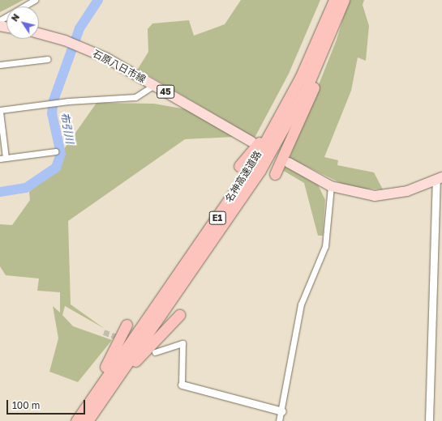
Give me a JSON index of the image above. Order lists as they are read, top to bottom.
{
  "streets": {
    "highway": ["名神高速道路", "E1"],
    "main road": ["石原八日市線", "45"]
  },
  "water": ["布引川"],
  "scale_bar": "100 m",
  "north": "top left"
}
